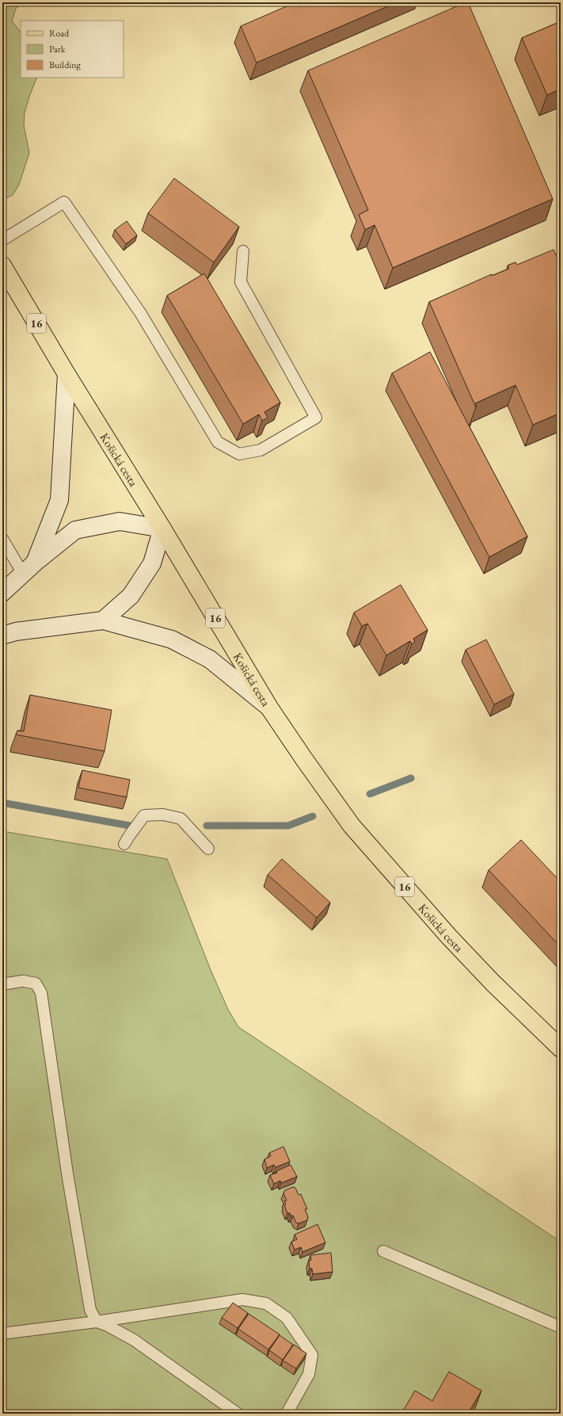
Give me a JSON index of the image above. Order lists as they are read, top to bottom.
{
  "streets": {
    "main road": ["16", "Košická cesta"]
  },
  "legend": ["Road", "Park", "Building"]
}
